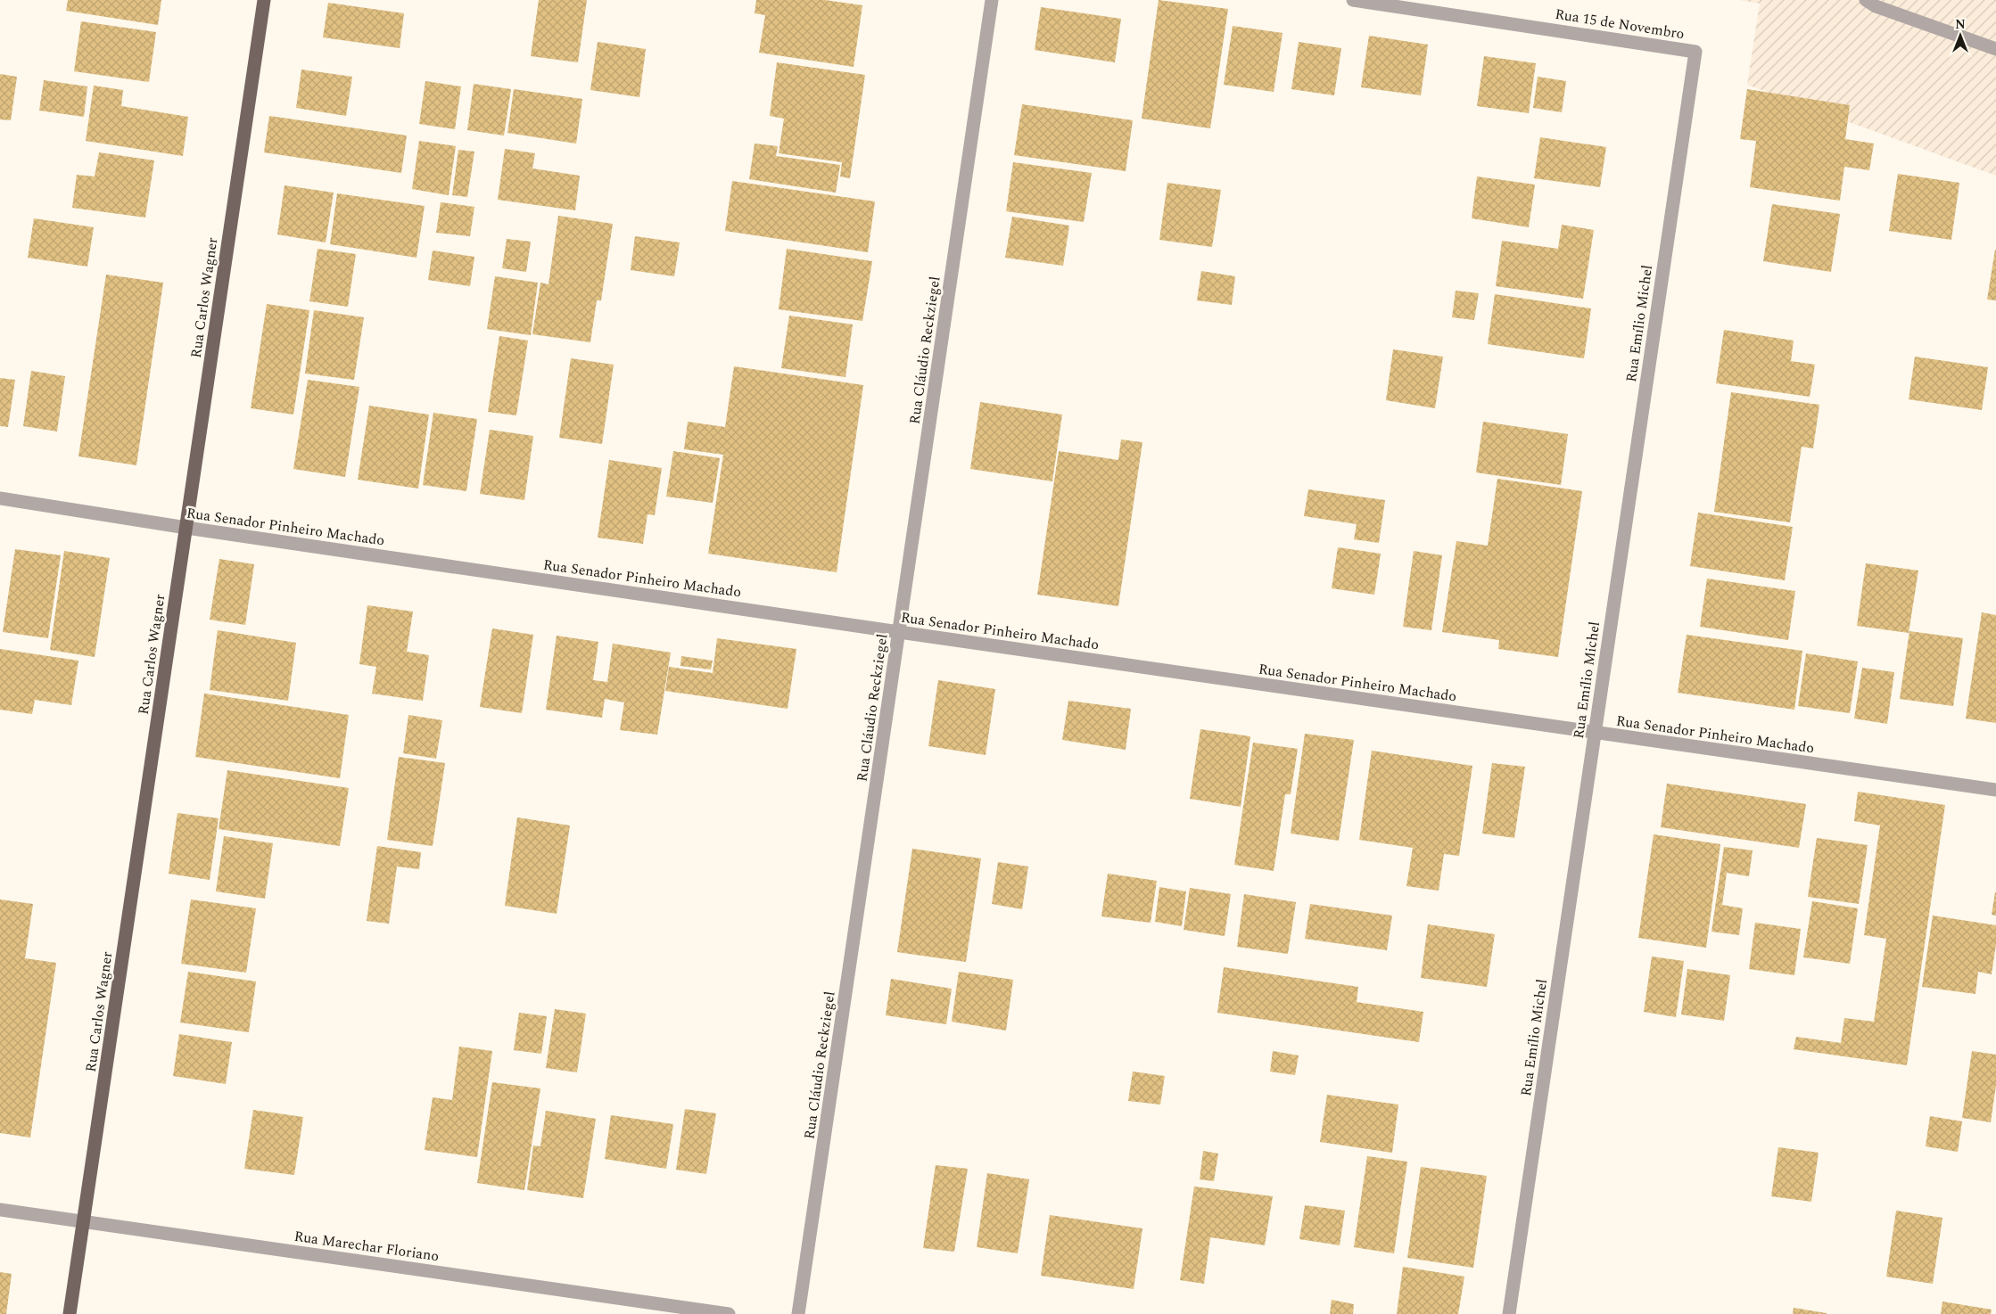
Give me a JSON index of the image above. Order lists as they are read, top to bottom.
{
  "streets": {
    "main road": ["Rua Carlos Wagner"],
    "street": [
      "Rua 15 de Novembro",
      "Rua Emílio Michel",
      "Rua Cláudio Reckziegel",
      "Rua Senador Pinheiro Machado",
      "Rua Marechar Floriano"
    ]
  },
  "crossings": [
    ["Rua 15 de Novembro", "Rua Emílio Michel"],
    ["Rua Carlos Wagner", "Rua Senador Pinheiro Machado"],
    ["Rua Carlos Wagner", "Rua Marechar Floriano"],
    ["Rua Emílio Michel", "Rua Senador Pinheiro Machado"],
    ["Rua Cláudio Reckziegel", "Rua Senador Pinheiro Machado"]
  ],
  "north": "top"
}
